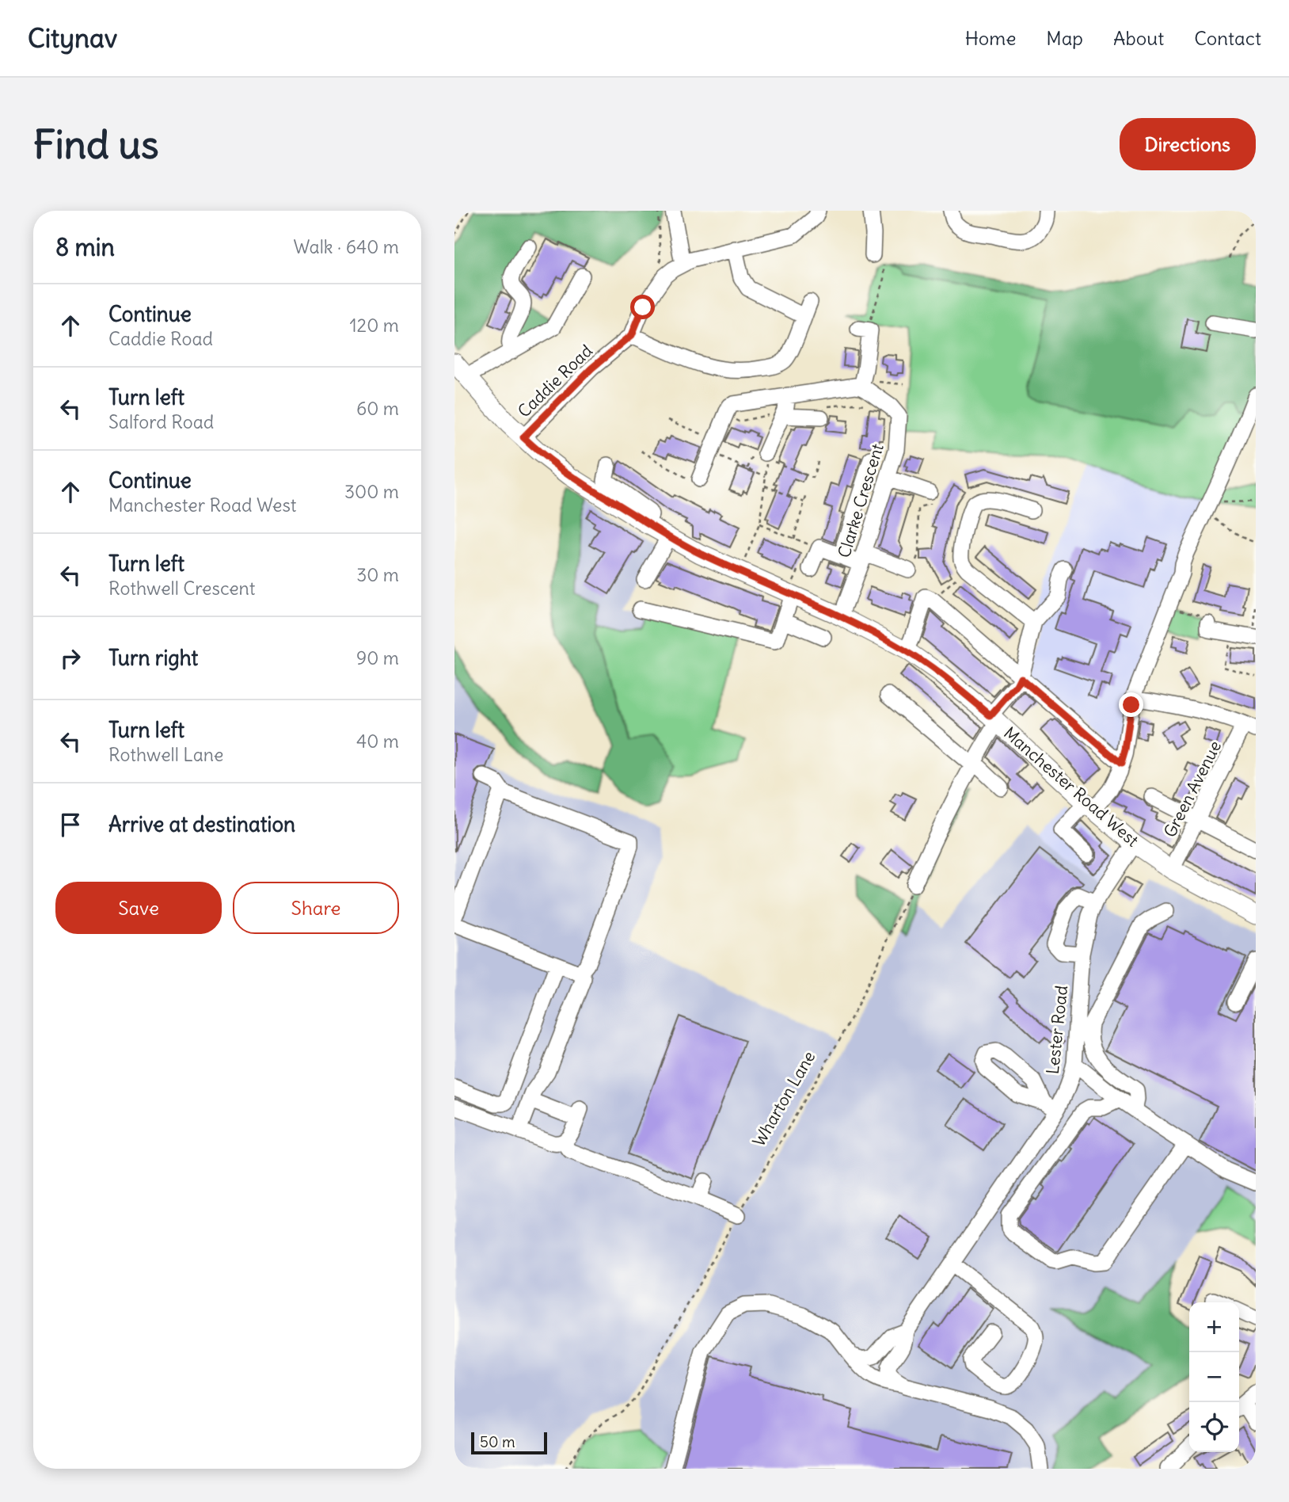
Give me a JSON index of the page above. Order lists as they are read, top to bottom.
{
  "streets": {
    "main road": ["Manchester Road West"],
    "street": [
      "Caddie Road",
      "Clarke Crescent",
      "Green Avenue",
      "Lester Road"
    ],
    "path": ["Wharton Lane"]
  },
  "crossings": [
    ["Caddie Road", "Manchester Road West"],
    ["Clarke Crescent", "Manchester Road West"],
    ["Manchester Road West", "Green Avenue"],
    ["Manchester Road West", "Lester Road"]
  ],
  "scale_bar": "50 m",
  "page": {
    "header": "Citynav",
    "nav": [
      "Home",
      "Map",
      "About",
      "Contact"
    ],
    "buttons": [
      "Directions",
      ["Save", "Share"]
    ],
    "title": "Find us",
    "heading": ["8 min", "Walk · 640 m"],
    "list": [
      ["Continue", "Caddie Road", "120 m"],
      ["Turn left", "Salford Road", "60 m"],
      ["Continue", "Manchester Road West", "300 m"],
      ["Turn left", "Rothwell Crescent", "30 m"],
      ["Turn right", "90 m"],
      ["Turn left", "Rothwell Lane", "40 m"],
      "Arrive at destination"
    ],
    "map_buttons": ["+", "−"],
    "scale": "50 m"
  }
}
